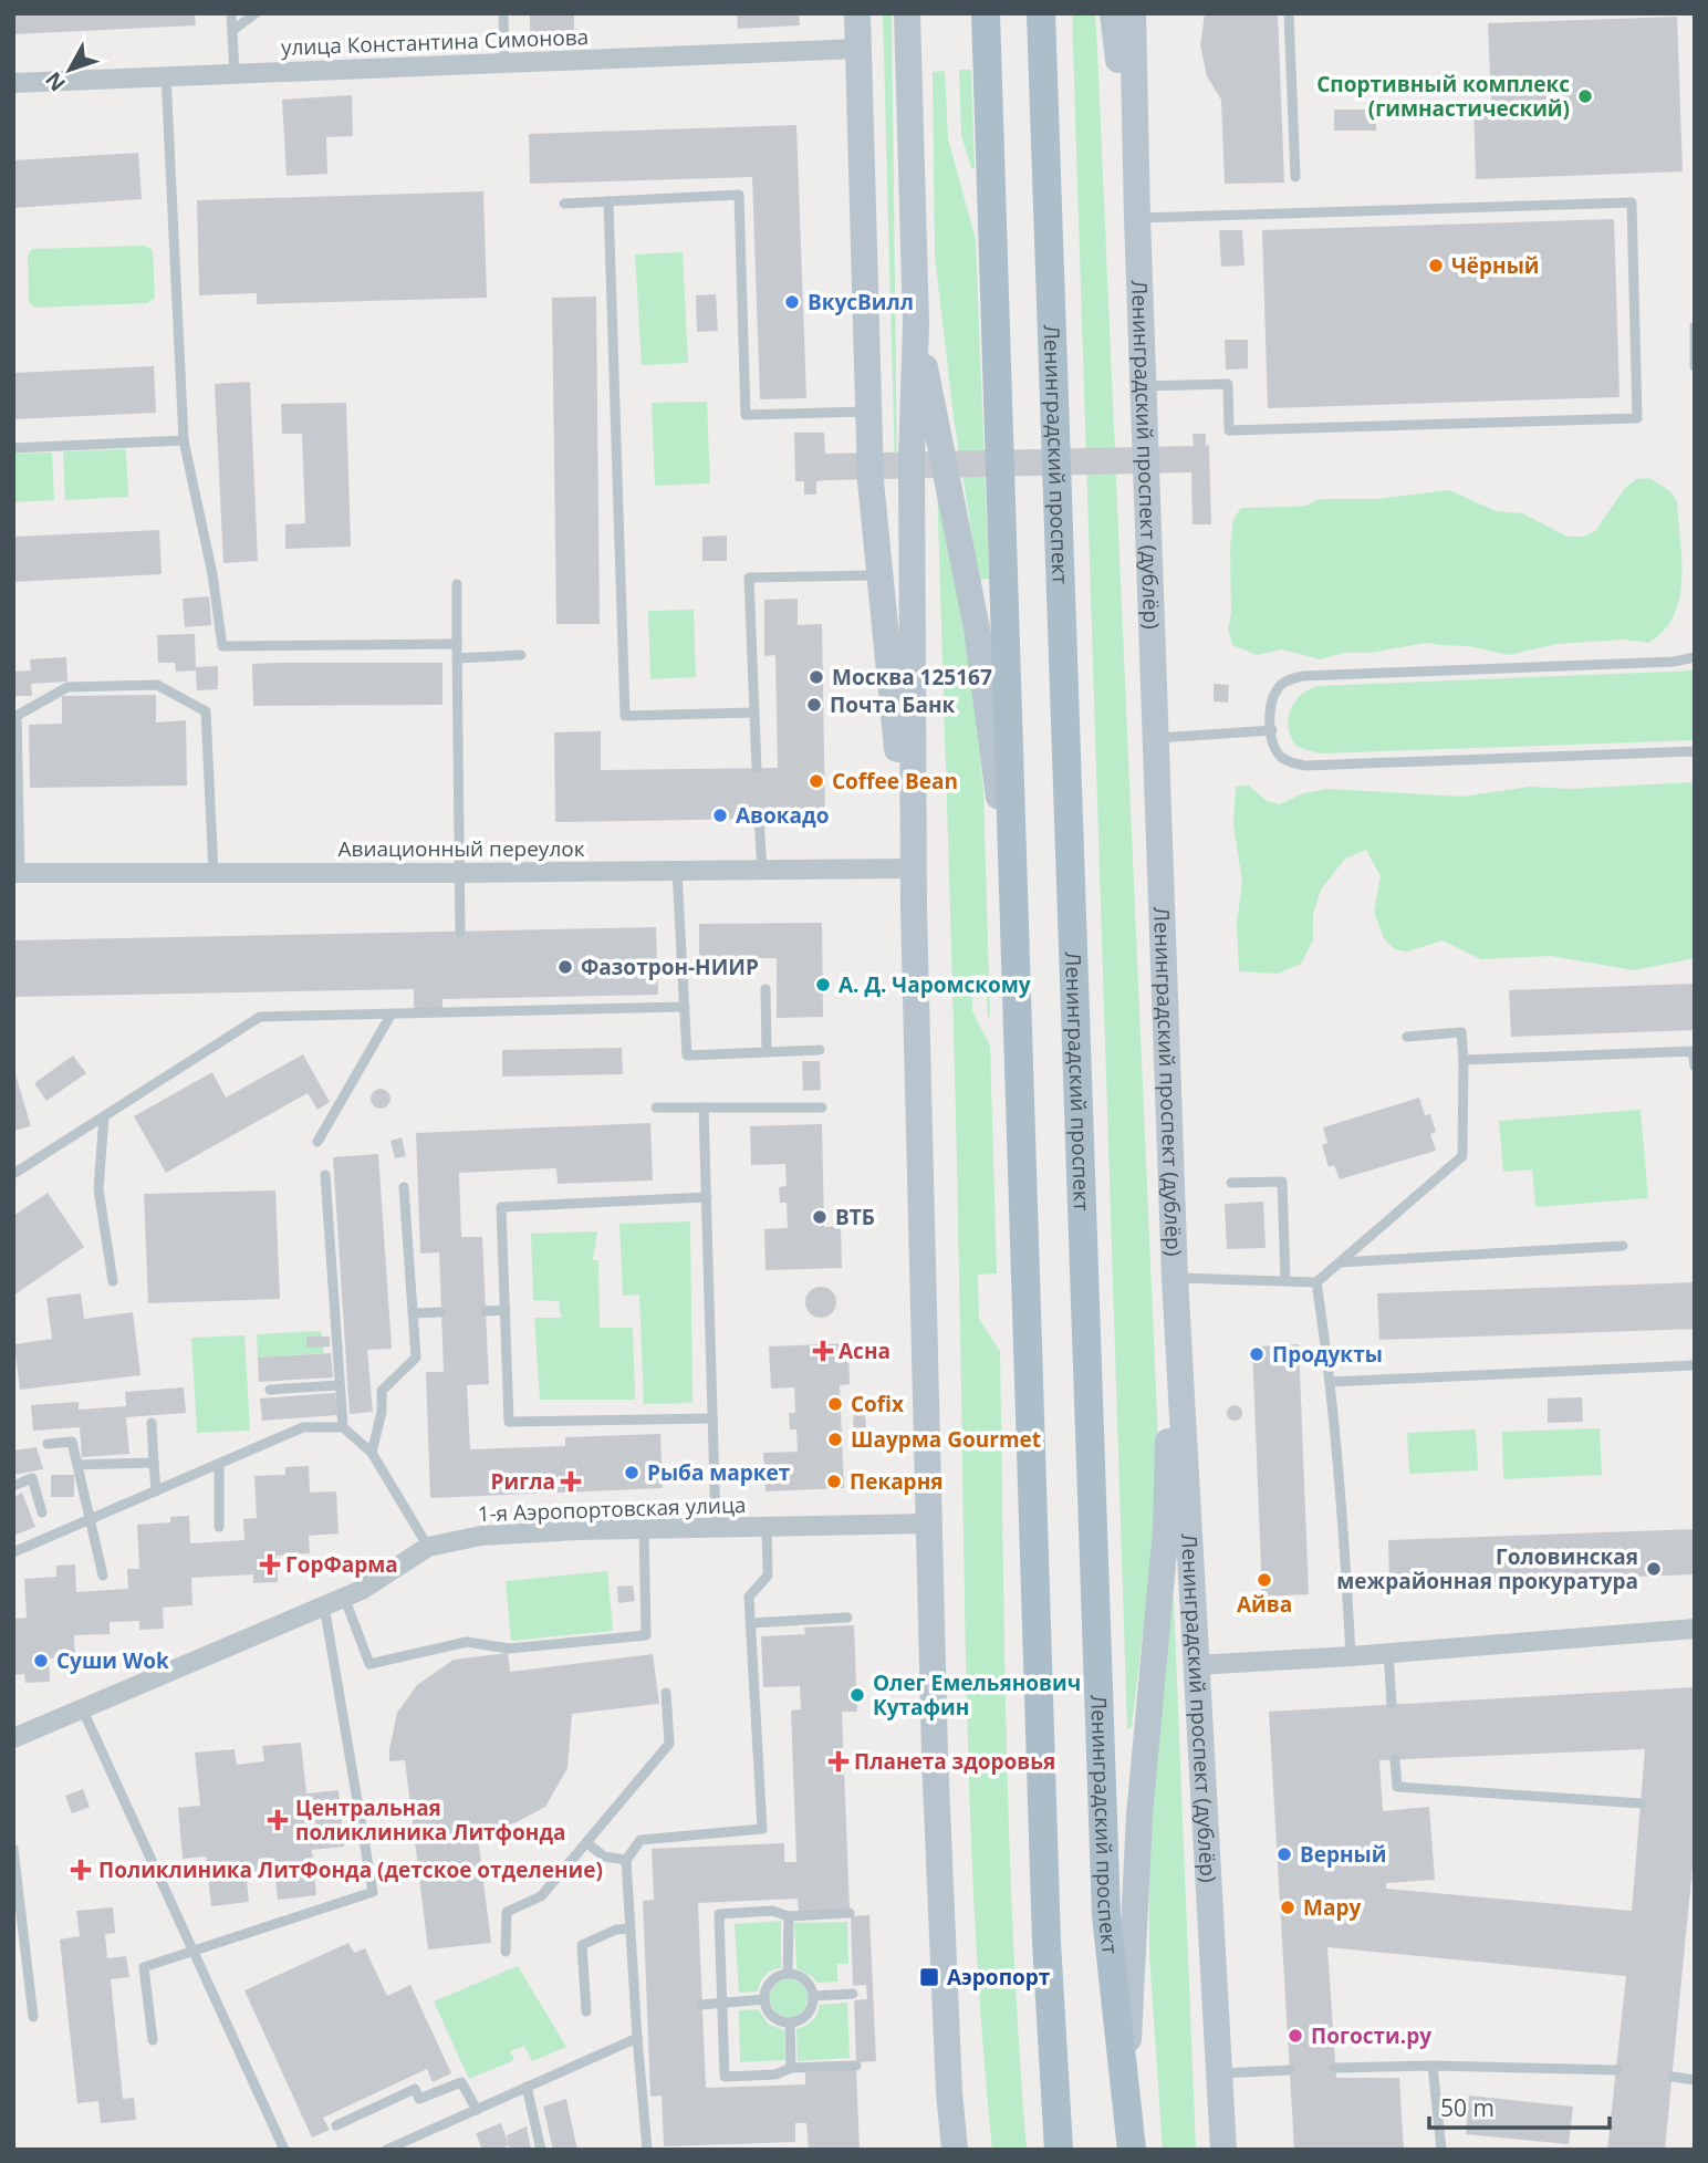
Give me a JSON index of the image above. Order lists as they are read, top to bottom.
{
  "streets": {
    "main road": ["Ленинградский проспект", "Ленинградский проспект (дублёр)"],
    "street": ["улица Константина Симонова", "Авиационный переулок", "1-я Аэропортовская улица"]
  },
  "places": {
    "other": [
      "Спортивный комплекс (гимнастический)",
      "Чёрный",
      "ВкусВилл",
      "Москва 125167",
      "Почта Банк",
      "Coffee Bean",
      "Авокадо",
      "Фазотрон-НИИР",
      "А. Д. Чаромскому",
      "ВТБ",
      "Продукты",
      "Cofix",
      "Шаурма Gourmet",
      "Рыба маркет",
      "Пекарня",
      "Головинская межрайонная прокуратура",
      "Айва",
      "Суши Wok",
      "Олег Емельянович Кутафин",
      "Верный",
      "Мару",
      "Погости.ру"
    ],
    "health": [
      "Асна",
      "Ригла",
      "ГорФарма",
      "Планета здоровья",
      "Центральная поликлиника Литфонда",
      "Поликлиника ЛитФонда (детское отделение)"
    ],
    "transit": ["Аэропорт"]
  },
  "scale_bar": "50 m",
  "north": "bottom left"
}
